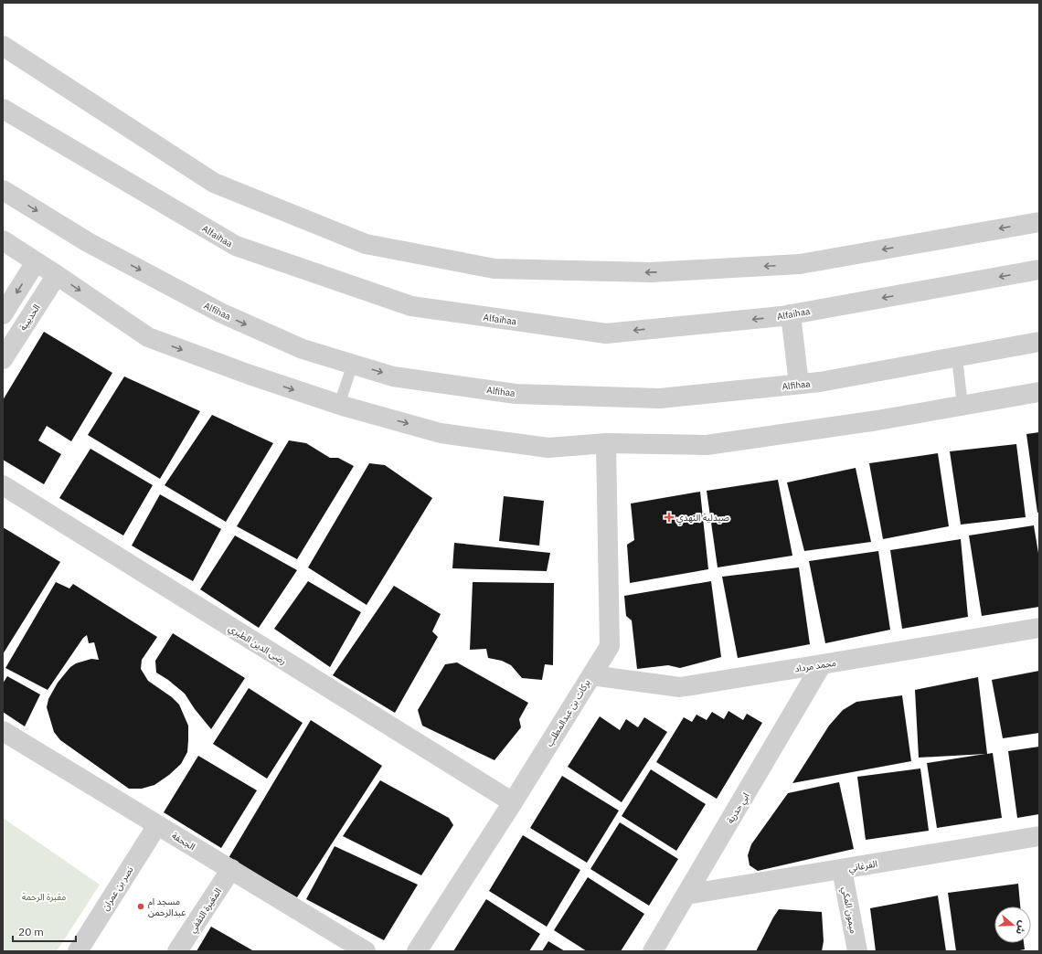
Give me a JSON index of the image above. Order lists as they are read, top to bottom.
{
  "streets": {
    "street": [
      "Alfaihaa",
      "Alfihaa",
      "الحديبية",
      "رضى الدين الطبري",
      "محمد مرداد",
      "بركات بن عبدالمطلب",
      "ابي حدرية",
      "الجحفة",
      "الفرغاني",
      "نصر بن عمران",
      "المغيرة الثقفي",
      "ميمون المكي"
    ]
  },
  "crossings": [
    ["رضى الدين الطبري", "بركات بن عبدالمطلب"],
    ["محمد مرداد", "بركات بن عبدالمطلب"],
    ["محمد مرداد", "ابي حدرية"],
    ["ابي حدرية", "الفرغاني"],
    ["الجحفة", "نصر بن عمران"],
    ["الجحفة", "المغيرة الثقفي"],
    ["الفرغاني", "ميمون المكي"]
  ],
  "parks": ["مقبرة الرحمة"],
  "places": {
    "health": ["صيدلية النهدي"],
    "other": ["مسجد ام عبدالرحمن"]
  },
  "scale_bar": "20 m",
  "north": "right"
}
